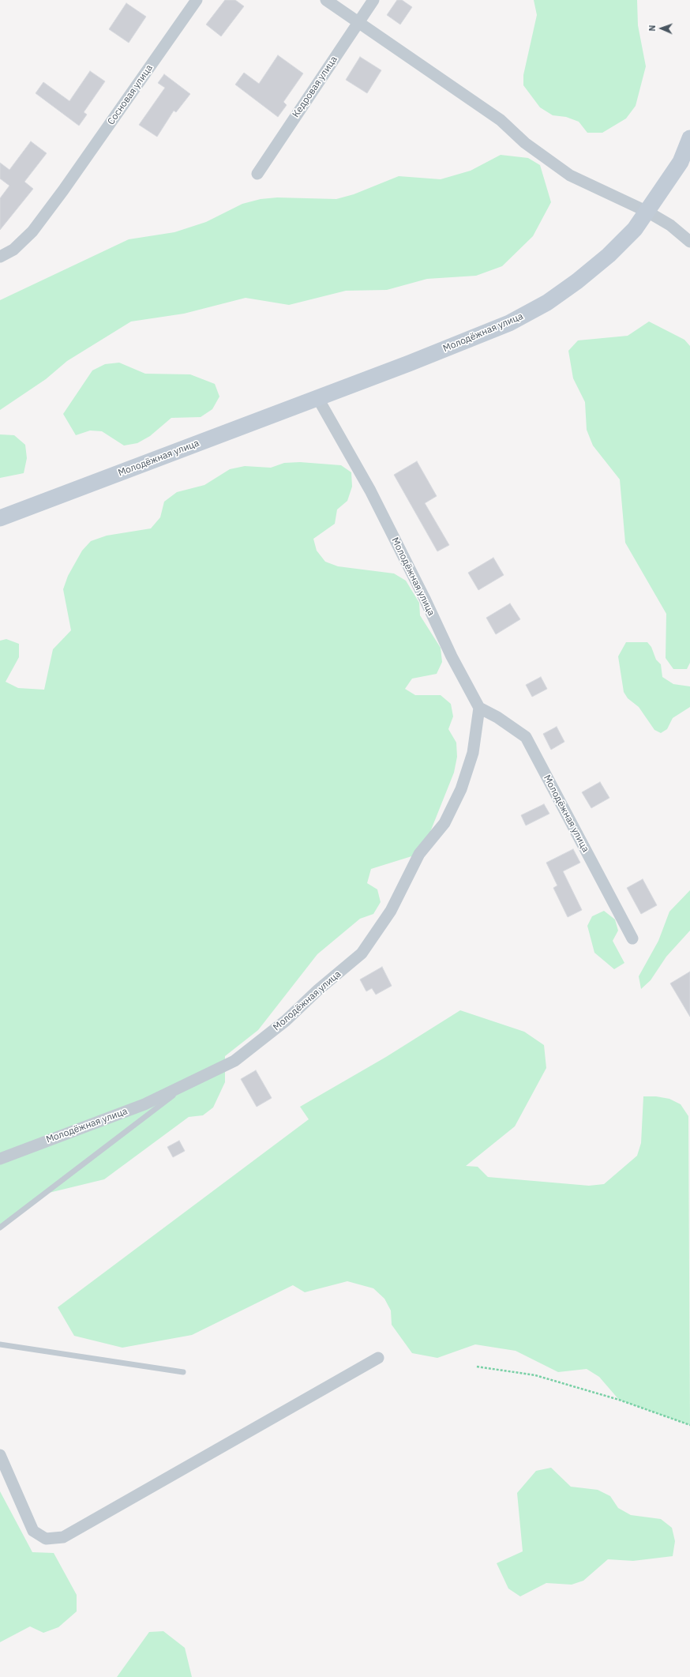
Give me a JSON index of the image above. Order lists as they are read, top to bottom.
{
  "streets": {
    "street": ["Кедровая улица", "Сосновая улица", "Молодёжная улица"]
  },
  "north": "left"
}
